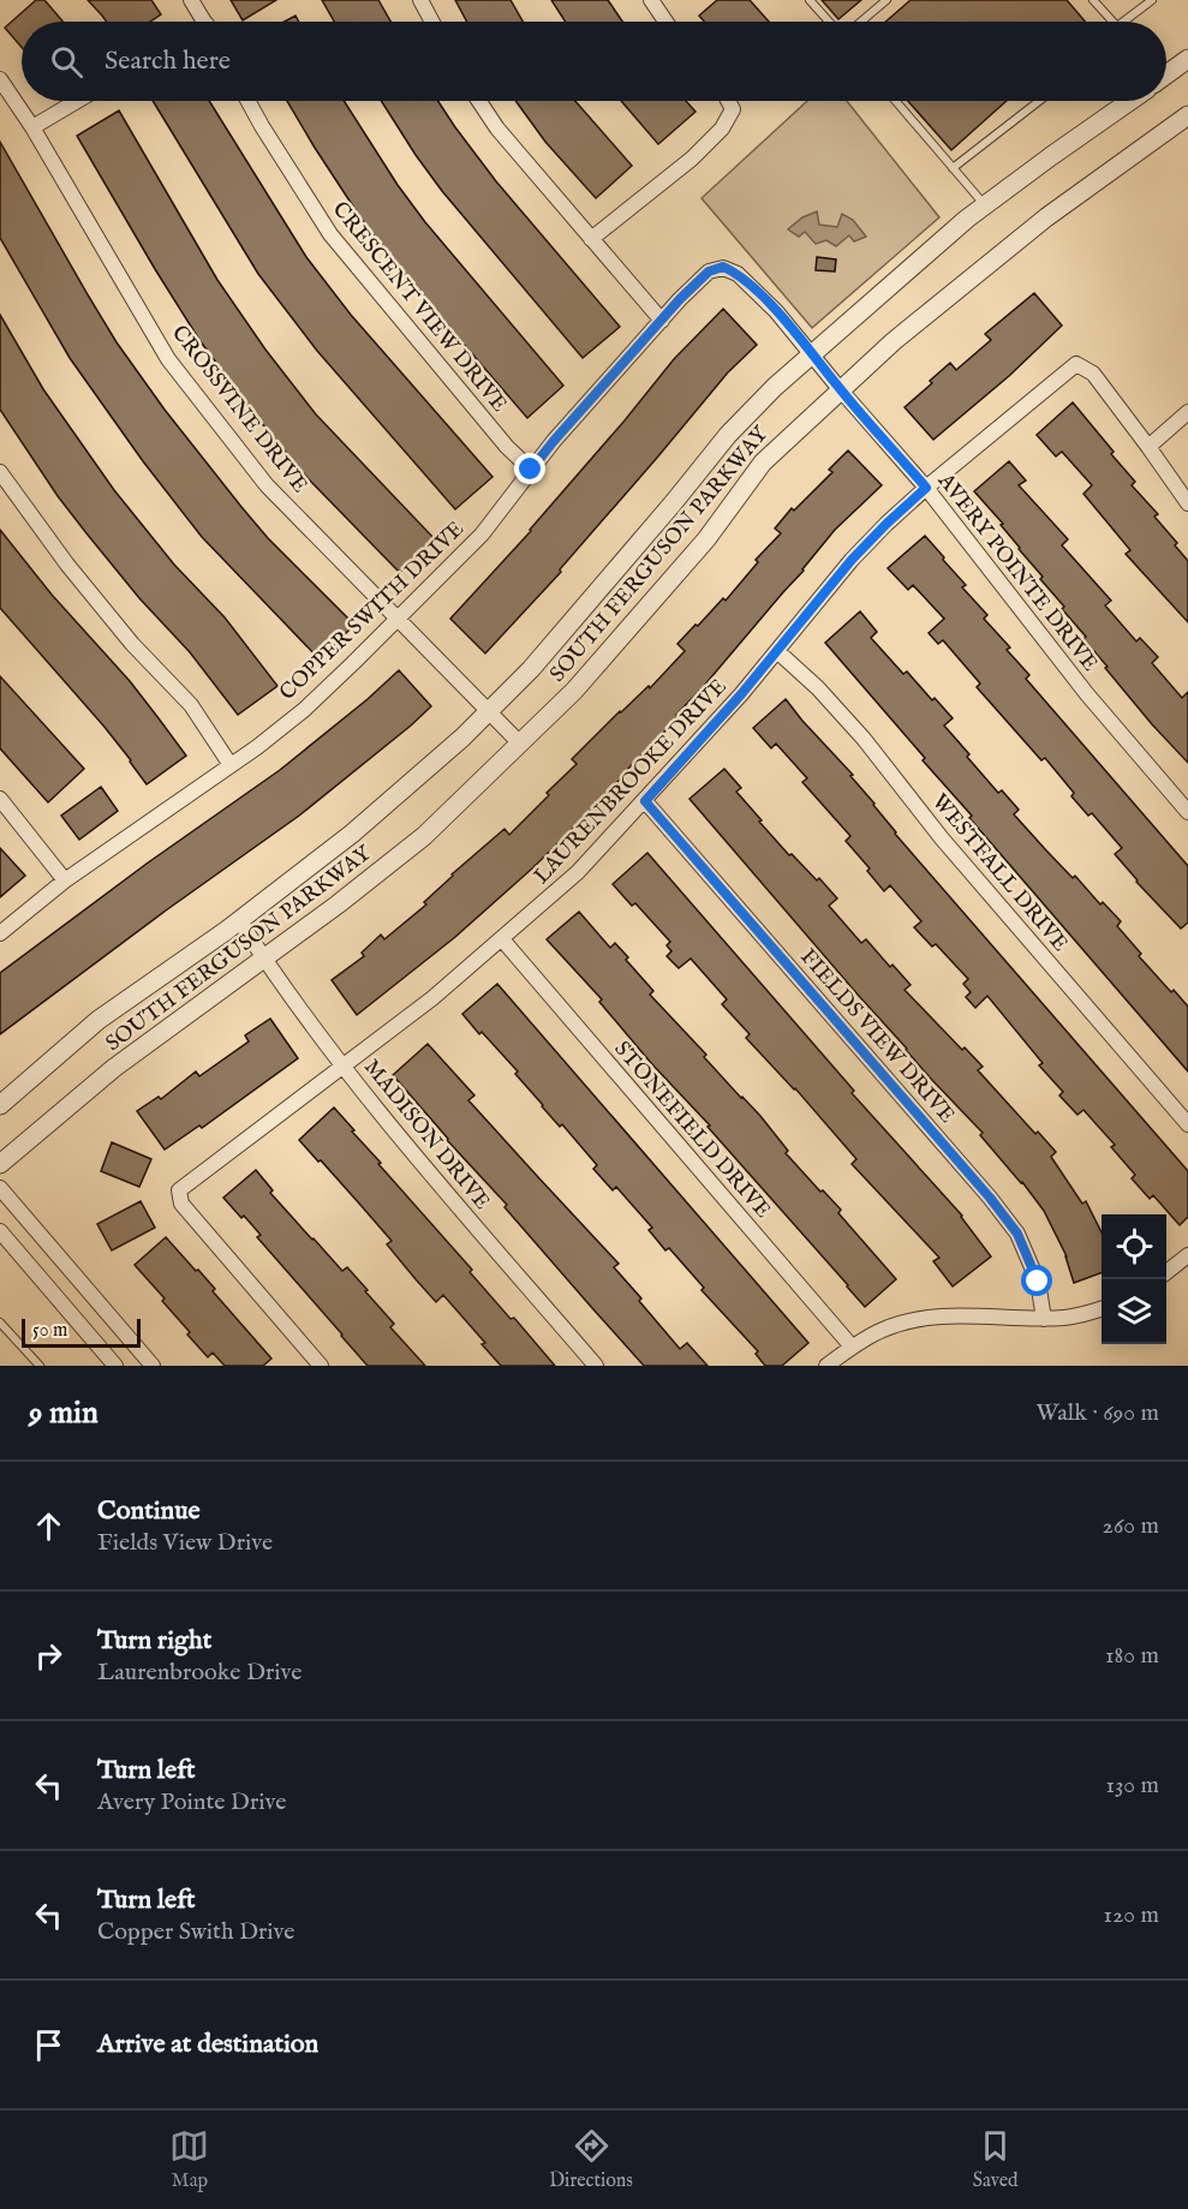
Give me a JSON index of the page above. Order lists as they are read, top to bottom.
{
  "streets": {
    "street": [
      "CRESCENT VIEW DRIVE",
      "CROSSVINE DRIVE",
      "SOUTH FERGUSON PARKWAY",
      "AVERY POINTE DRIVE",
      "COPPER SWITH DRIVE",
      "LAURENBROOKE DRIVE",
      "WESTFALL DRIVE",
      "FIELDS VIEW DRIVE",
      "STONEFIELD DRIVE",
      "MADISON DRIVE"
    ]
  },
  "crossings": [
    ["CRESCENT VIEW DRIVE", "COPPER SWITH DRIVE"],
    ["CROSSVINE DRIVE", "SOUTH FERGUSON PARKWAY"],
    ["CROSSVINE DRIVE", "COPPER SWITH DRIVE"],
    ["SOUTH FERGUSON PARKWAY", "AVERY POINTE DRIVE"],
    ["SOUTH FERGUSON PARKWAY", "MADISON DRIVE"],
    ["AVERY POINTE DRIVE", "COPPER SWITH DRIVE"],
    ["AVERY POINTE DRIVE", "LAURENBROOKE DRIVE"],
    ["LAURENBROOKE DRIVE", "WESTFALL DRIVE"],
    ["LAURENBROOKE DRIVE", "FIELDS VIEW DRIVE"],
    ["LAURENBROOKE DRIVE", "STONEFIELD DRIVE"],
    ["LAURENBROOKE DRIVE", "MADISON DRIVE"]
  ],
  "scale_bar": "50 m",
  "page": {
    "search": "Search here",
    "scale": "50 m",
    "heading": ["9 min", "Walk · 690 m"],
    "list": [
      ["Continue", "Fields View Drive", "260 m"],
      ["Turn right", "Laurenbrooke Drive", "180 m"],
      ["Turn left", "Avery Pointe Drive", "130 m"],
      ["Turn left", "Copper Swith Drive", "120 m"],
      "Arrive at destination"
    ],
    "nav": ["Map", "Directions", "Saved"]
  }
}
